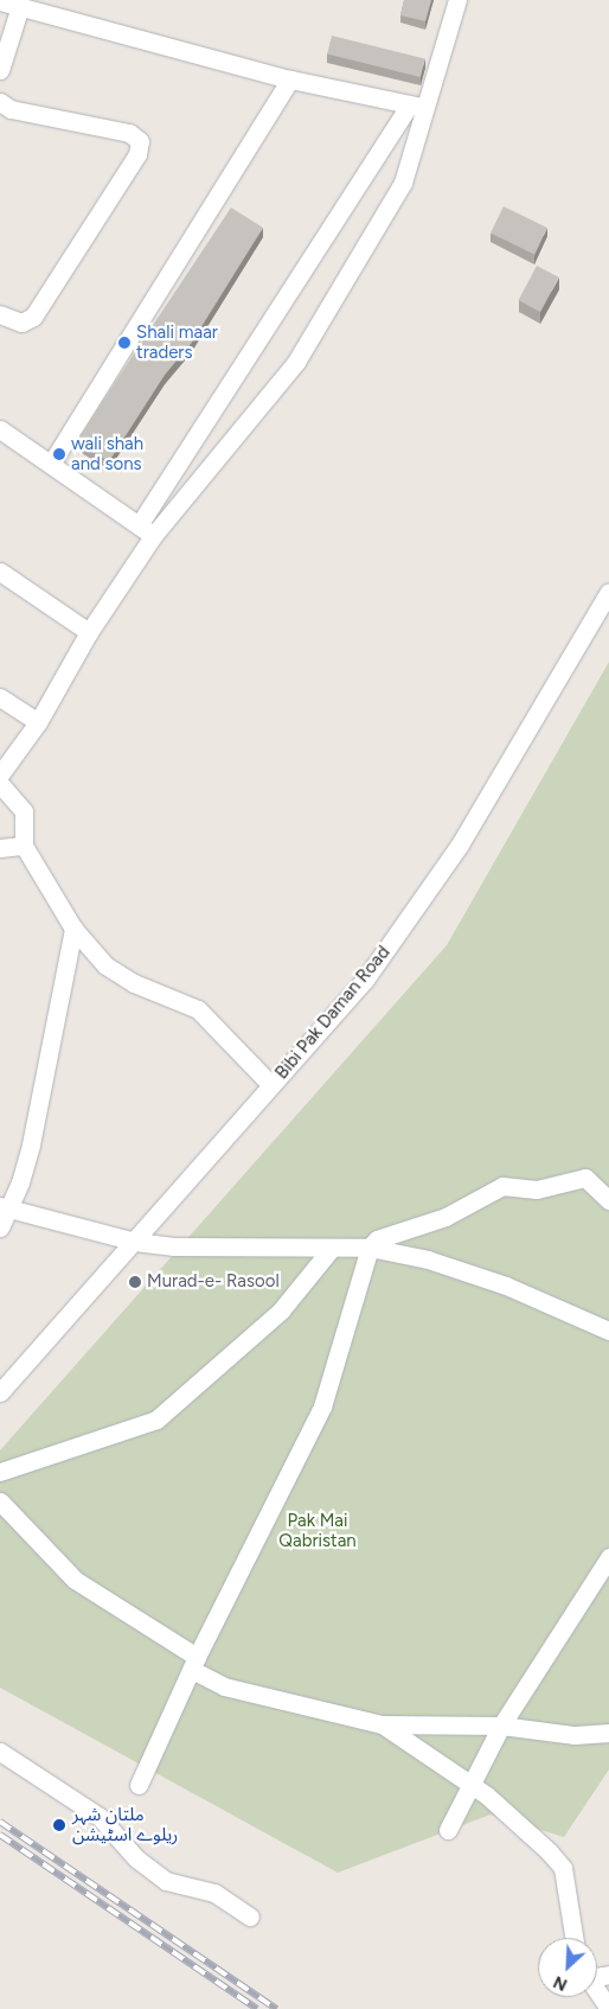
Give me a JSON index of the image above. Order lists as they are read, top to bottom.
{
  "streets": {
    "street": ["Bibi Pak Daman Road"]
  },
  "parks": ["Pak Mai Qabristan"],
  "places": [
    "Shali maar traders",
    "wali shah and sons",
    "Murad-e- Rasool",
    "ملتان شہر ریلوے اسٹیشن"
  ],
  "north": "bottom left"
}
